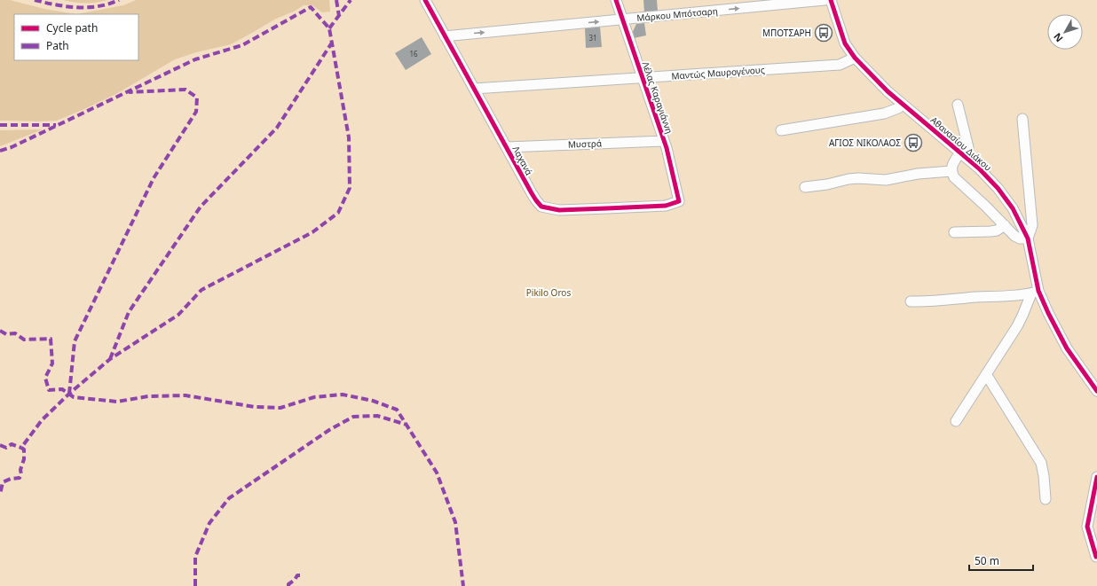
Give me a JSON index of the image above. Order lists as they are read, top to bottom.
{
  "streets": {
    "street": [
      "Μάρκου Μπότσαρη",
      "Μαντώς Μαυρογένους",
      "Λέλας Καραγιάννη",
      "Μυστρά",
      "Αθανασίου Διάκου",
      "Λαχανά"
    ]
  },
  "crossings": [
    ["Μάρκου Μπότσαρη", "Λέλας Καραγιάννη"],
    ["Μάρκου Μπότσαρη", "Λαχανά"],
    ["Μαντώς Μαυρογένους", "Λέλας Καραγιάννη"],
    ["Μαντώς Μαυρογένους", "Αθανασίου Διάκου"],
    ["Μαντώς Μαυρογένους", "Λαχανά"],
    ["Λέλας Καραγιάννη", "Μυστρά"],
    ["Λέλας Καραγιάννη", "Λαχανά"],
    ["Μυστρά", "Λαχανά"]
  ],
  "one_way": ["Μάρκου Μπότσαρη"],
  "parks": ["Pikilo Oros"],
  "places": {
    "bus stop": ["ΜΠΟΤΣΑΡΗ", "ΑΓΙΟΣ ΝΙΚΟΛΑΟΣ"]
  },
  "house_numbers": ["31", "16"],
  "legend": ["Cycle path", "Path"],
  "scale_bar": "50 m",
  "north": "bottom left"
}
